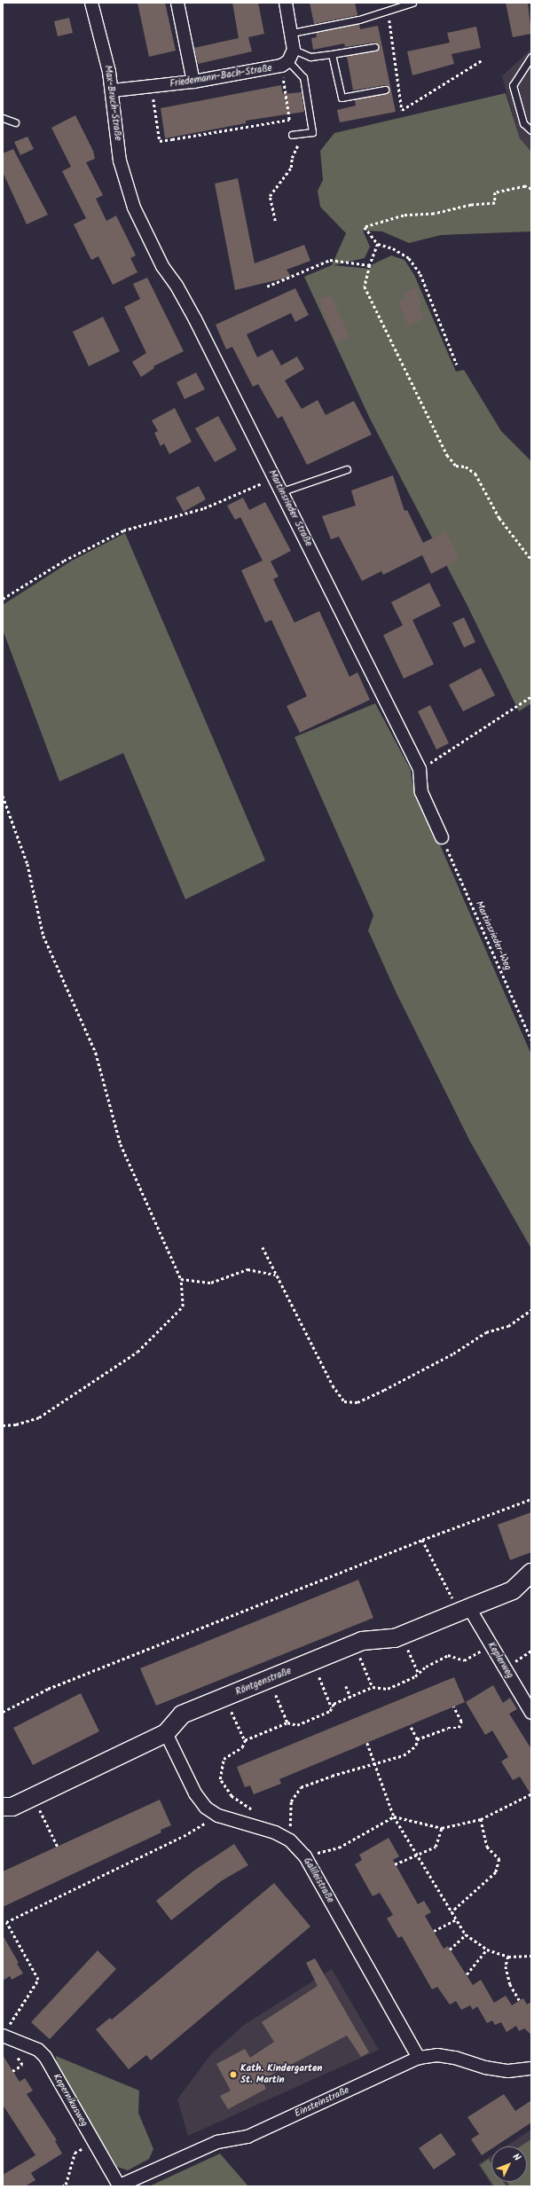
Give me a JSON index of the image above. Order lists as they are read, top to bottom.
{
  "streets": {
    "street": [
      "Friedemann-Bach-Straße",
      "Max-Bruch-Straße",
      "Martinsrieder Straße",
      "Keplerweg",
      "Röntgenstraße",
      "Galileistraße",
      "Kopernikusweg",
      "Einsteinstraße"
    ],
    "path": ["Martinsrieder-Weg"]
  },
  "crossings": [
    ["Friedemann-Bach-Straße", "Max-Bruch-Straße"],
    ["Max-Bruch-Straße", "Martinsrieder Straße"],
    ["Martinsrieder Straße", "Martinsrieder-Weg"],
    ["Keplerweg", "Röntgenstraße"],
    ["Röntgenstraße", "Galileistraße"],
    ["Galileistraße", "Einsteinstraße"],
    ["Kopernikusweg", "Einsteinstraße"]
  ],
  "places": ["Kath. Kindergarten St. Martin"],
  "north": "top right"
}
